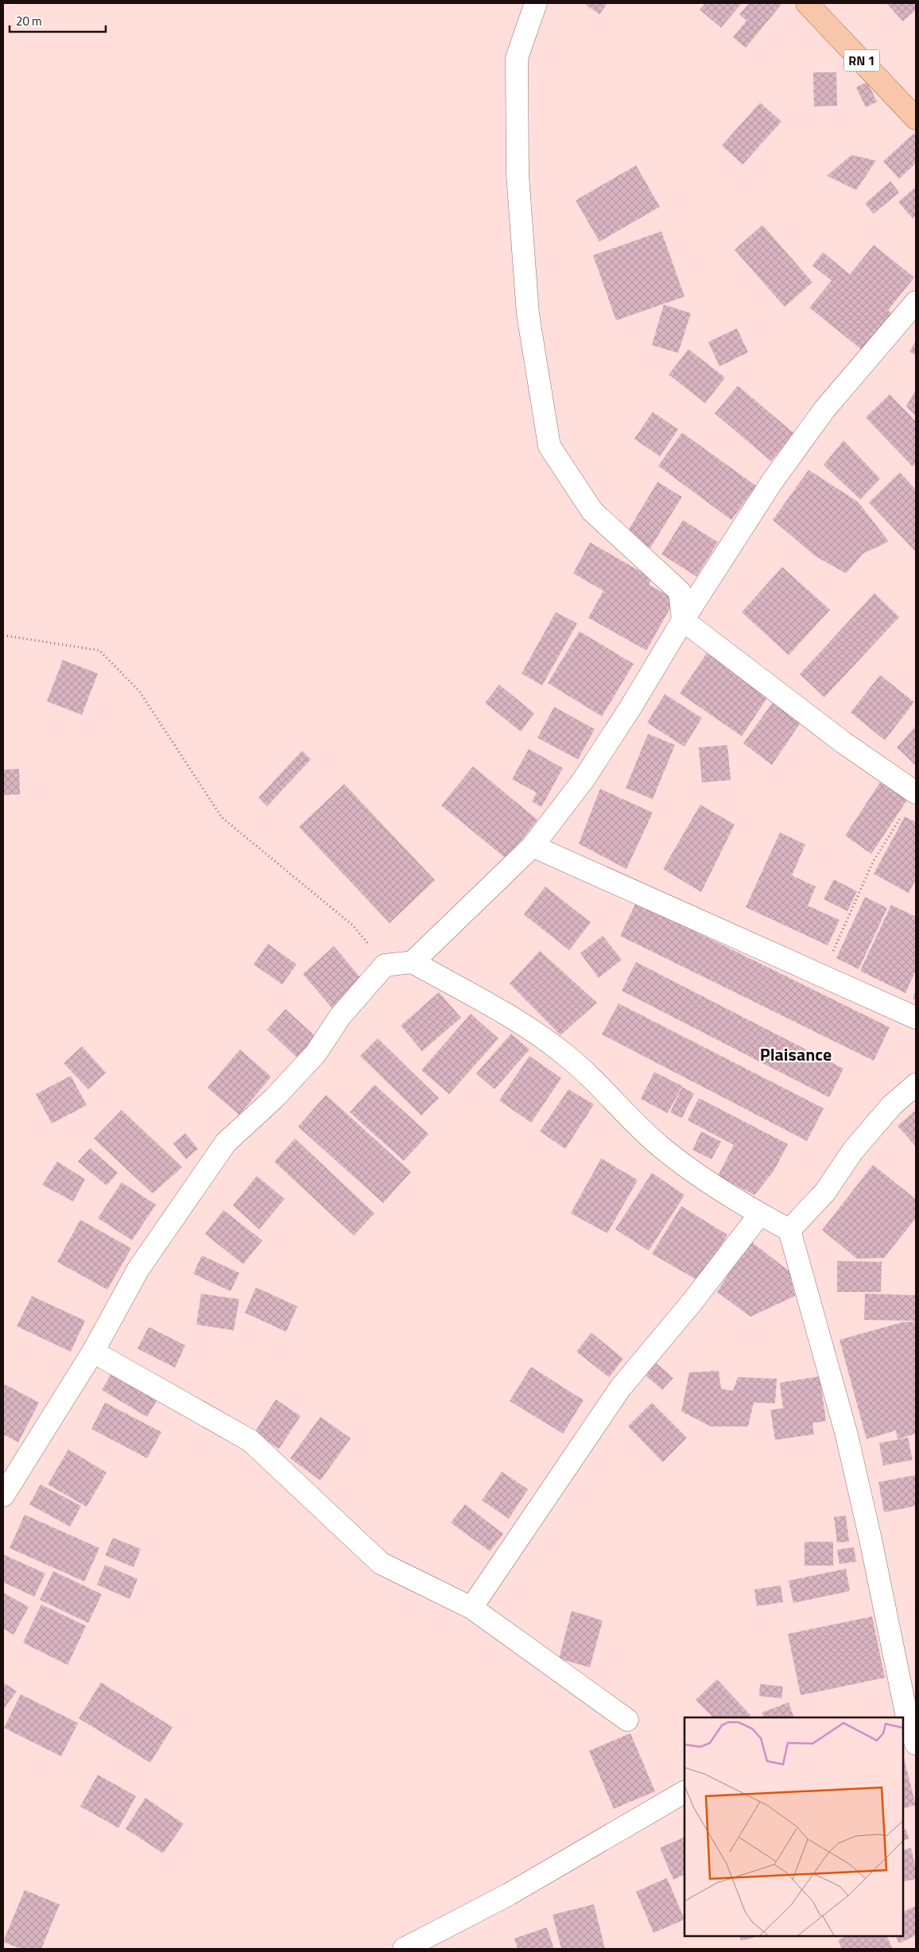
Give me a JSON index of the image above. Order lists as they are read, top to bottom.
{
  "streets": {
    "main road": ["RN 1"]
  },
  "districts": ["Plaisance"],
  "scale_bar": "20 m"
}
